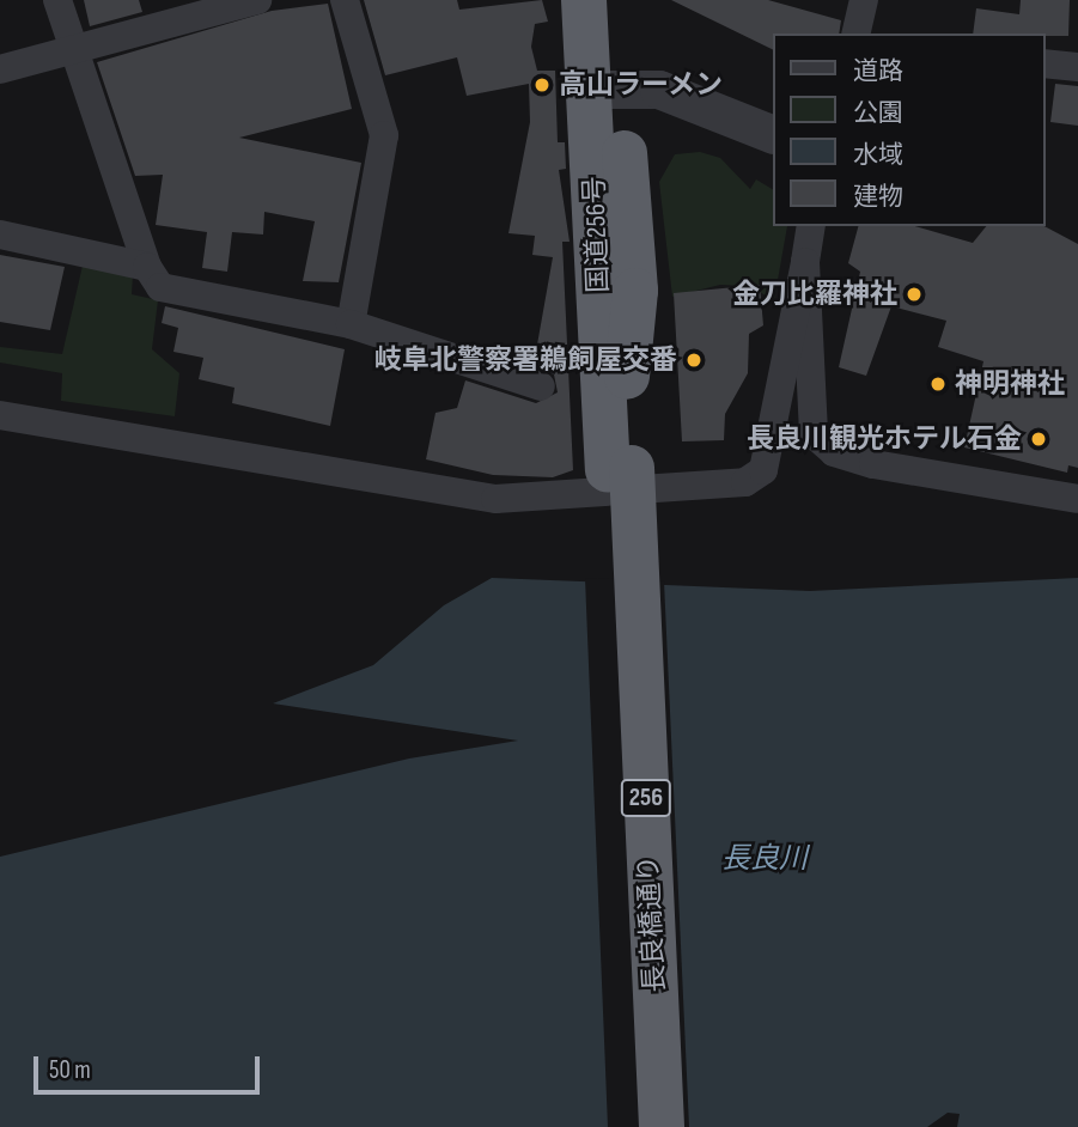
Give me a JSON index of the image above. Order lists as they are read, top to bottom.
{
  "streets": {
    "highway": ["国道256号", "256", "長良橋通り"]
  },
  "crossings": [
    ["国道256号", "長良橋通り"]
  ],
  "water": ["長良川"],
  "places": [
    "高山ラーメン",
    "金刀比羅神社",
    "岐阜北警察署鵜飼屋交番",
    "神明神社",
    "長良川観光ホテル石金"
  ],
  "legend": [
    "道路",
    "公園",
    "水域",
    "建物"
  ],
  "scale_bar": "50 m"
}
